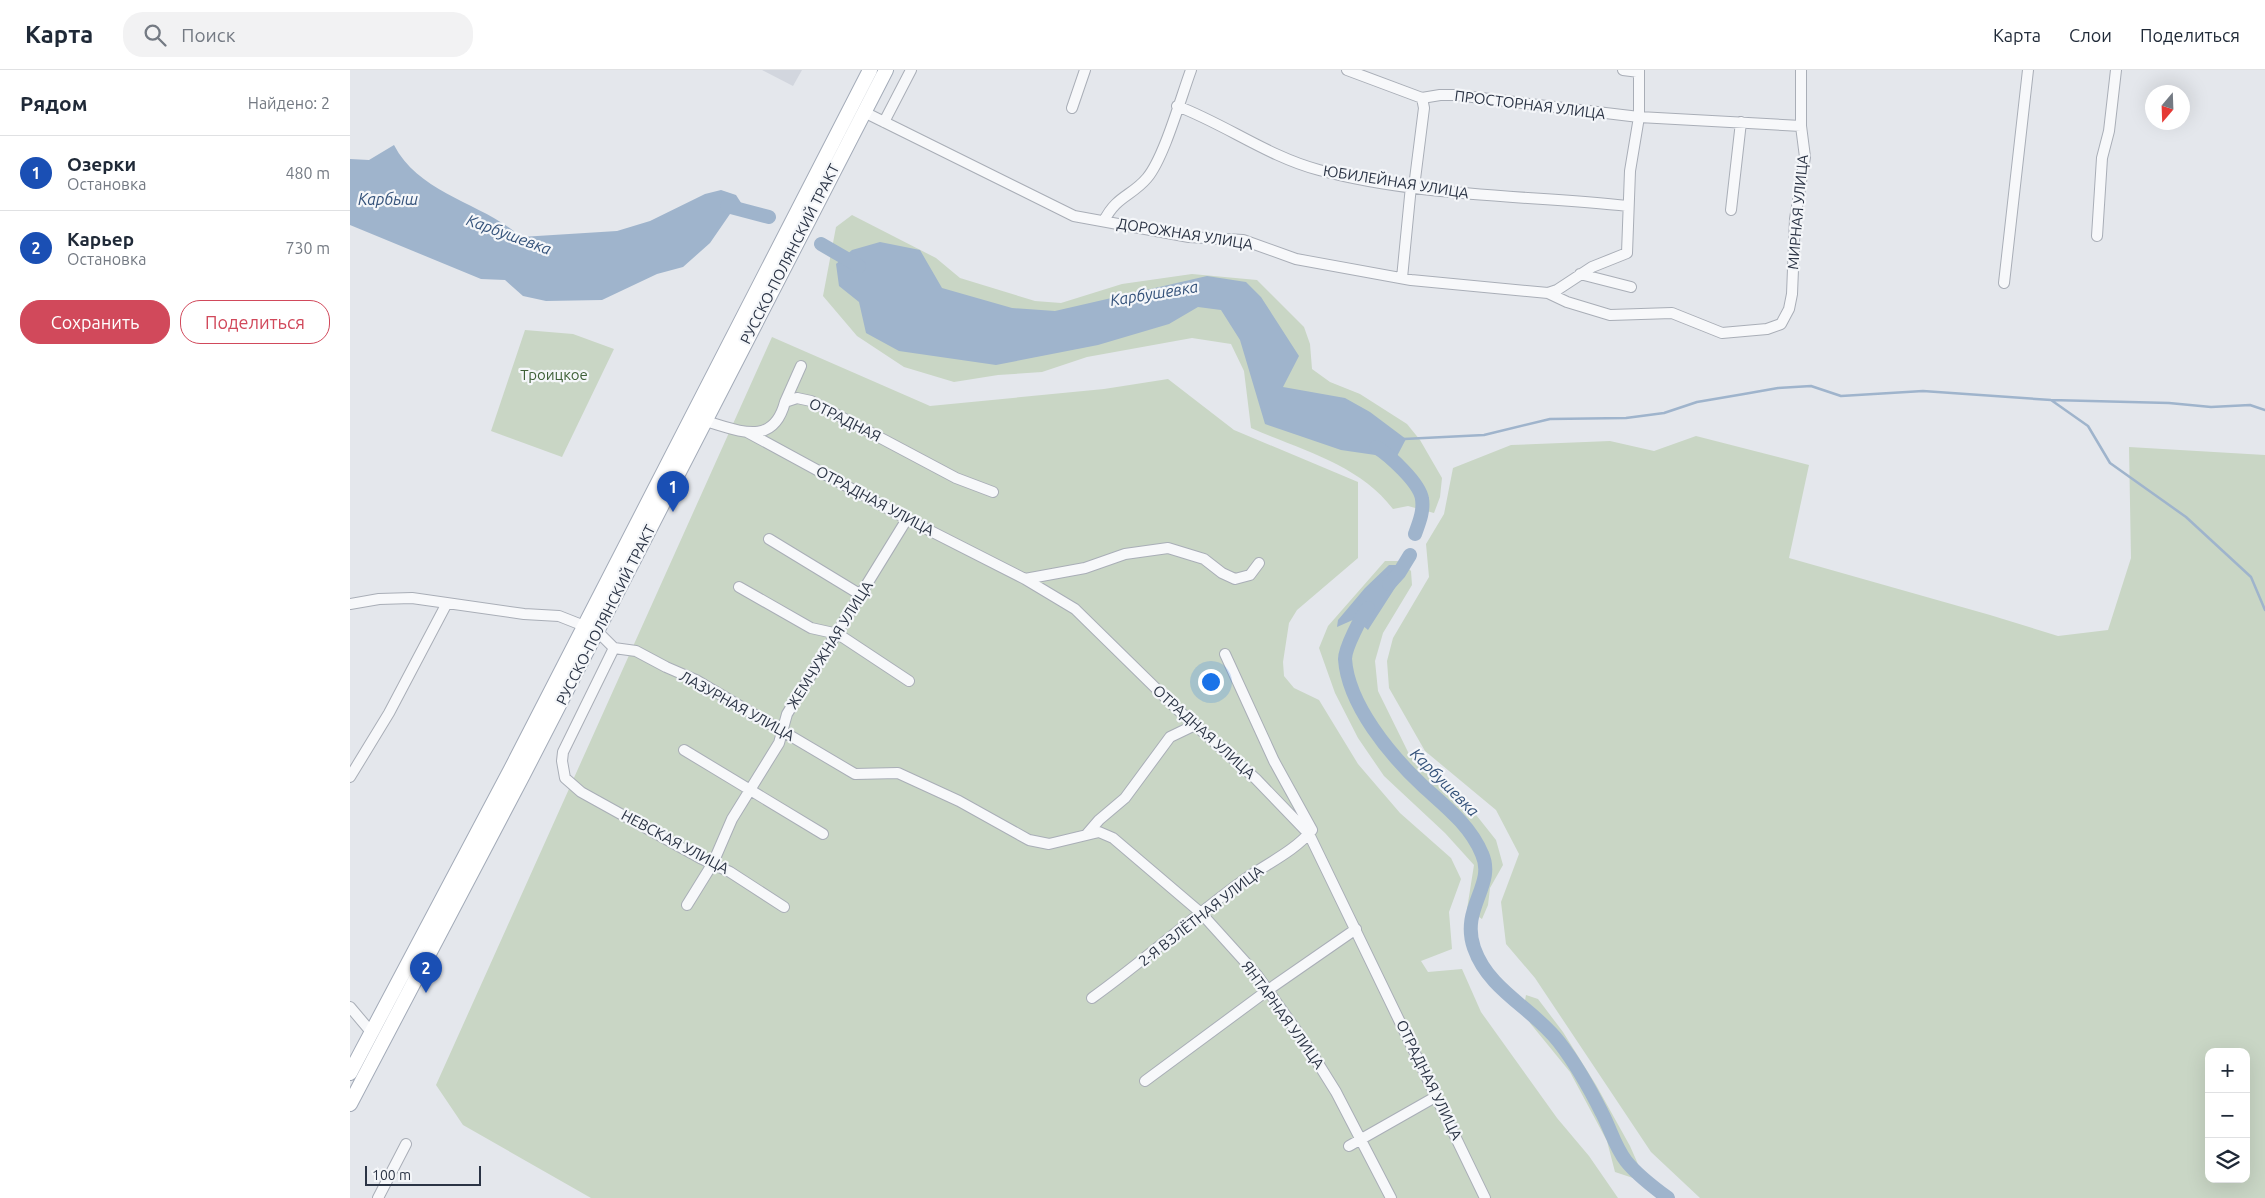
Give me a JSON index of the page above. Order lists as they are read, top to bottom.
{
  "streets": {
    "main road": ["РУССКО-ПОЛЯНСКИЙ ТРАКТ"],
    "street": [
      "ПРОСТОРНАЯ УЛИЦА",
      "ЮБИЛЕЙНАЯ УЛИЦА",
      "МИРНАЯ УЛИЦА",
      "ДОРОЖНАЯ УЛИЦА",
      "ОТРАДНАЯ",
      "ОТРАДНАЯ УЛИЦА",
      "ЖЕМЧУЖНАЯ УЛИЦА",
      "ЛАЗУРНАЯ УЛИЦА",
      "НЕВСКАЯ УЛИЦА",
      "2-Я ВЗЛЁТНАЯ УЛИЦА",
      "ЯНТАРНАЯ УЛИЦА"
    ]
  },
  "crossings": [
    ["ПРОСТОРНАЯ УЛИЦА", "МИРНАЯ УЛИЦА"],
    ["МИРНАЯ УЛИЦА", "ДОРОЖНАЯ УЛИЦА"],
    ["ДОРОЖНАЯ УЛИЦА", "РУССКО-ПОЛЯНСКИЙ ТРАКТ"],
    ["ОТРАДНАЯ УЛИЦА", "ЖЕМЧУЖНАЯ УЛИЦА"],
    ["ОТРАДНАЯ УЛИЦА", "2-Я ВЗЛЁТНАЯ УЛИЦА"],
    ["ЖЕМЧУЖНАЯ УЛИЦА", "ЛАЗУРНАЯ УЛИЦА"],
    ["ЖЕМЧУЖНАЯ УЛИЦА", "НЕВСКАЯ УЛИЦА"],
    ["ЛАЗУРНАЯ УЛИЦА", "НЕВСКАЯ УЛИЦА"],
    ["ЛАЗУРНАЯ УЛИЦА", "ЯНТАРНАЯ УЛИЦА"],
    ["2-Я ВЗЛЁТНАЯ УЛИЦА", "ЯНТАРНАЯ УЛИЦА"]
  ],
  "water": ["Карбыш", "Карбушевка"],
  "parks": ["Троицкое"],
  "scale_bar": "100 m",
  "north": "bottom",
  "page": {
    "header": "Карта",
    "search": "Поиск",
    "nav": ["Карта", "Слои", "Поделиться"],
    "heading": ["Рядом", "Найдено: 2"],
    "list": [
      {
        "mark": "1",
        "name": "Озерки",
        "note": "Остановка",
        "value": "480 m"
      },
      {
        "mark": "2",
        "name": "Карьер",
        "note": "Остановка",
        "value": "730 m"
      }
    ],
    "buttons": ["Сохранить", "Поделиться"],
    "pins": ["1", "2"],
    "map_buttons": ["+", "−"],
    "scale": "100 m"
  }
}
